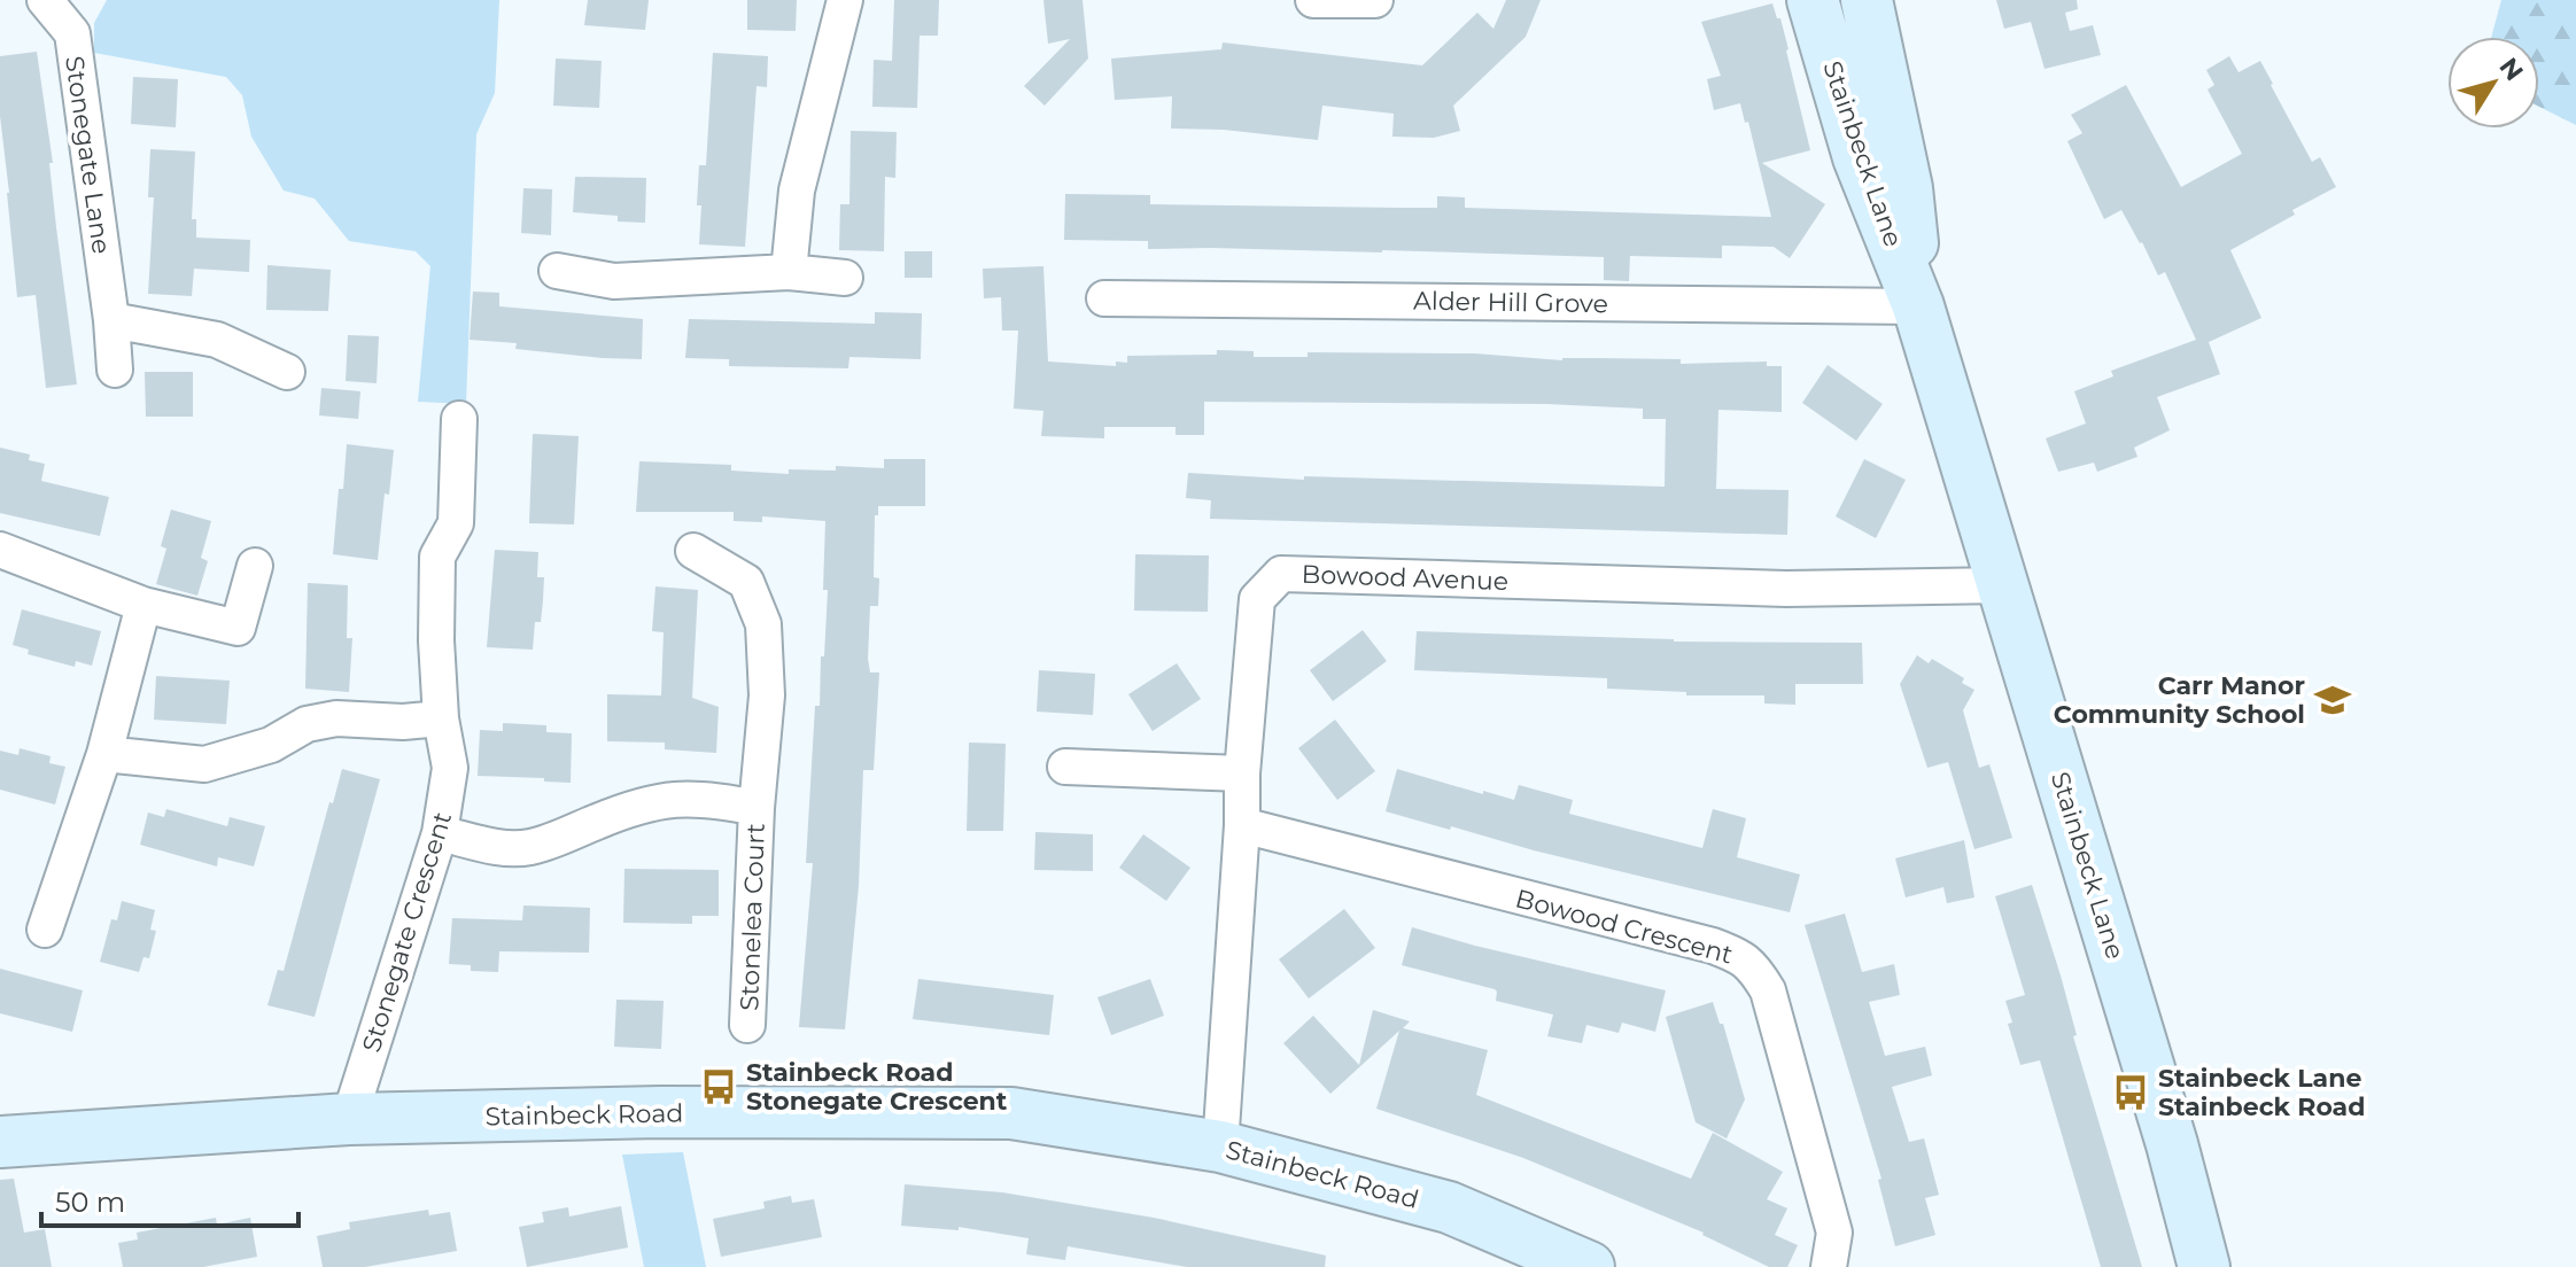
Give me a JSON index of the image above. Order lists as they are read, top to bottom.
{
  "streets": {
    "street": [
      "Stainbeck Lane",
      "Stonegate Lane",
      "Alder Hill Grove",
      "Bowood Avenue",
      "Stonelea Court",
      "Bowood Crescent",
      "Stonegate Crescent",
      "Stainbeck Road"
    ]
  },
  "crossings": [
    ["Stainbeck Lane", "Alder Hill Grove"],
    ["Stainbeck Lane", "Bowood Avenue"],
    ["Bowood Avenue", "Bowood Crescent"],
    ["Bowood Avenue", "Stainbeck Road"],
    ["Stonelea Court", "Stonegate Crescent"],
    ["Stonegate Crescent", "Stainbeck Road"]
  ],
  "places": {
    "school or university": ["Carr Manor Community School"],
    "bus stop": ["Stainbeck Road Stonegate Crescent", "Stainbeck Lane Stainbeck Road"]
  },
  "scale_bar": "50 m",
  "north": "top right"
}
